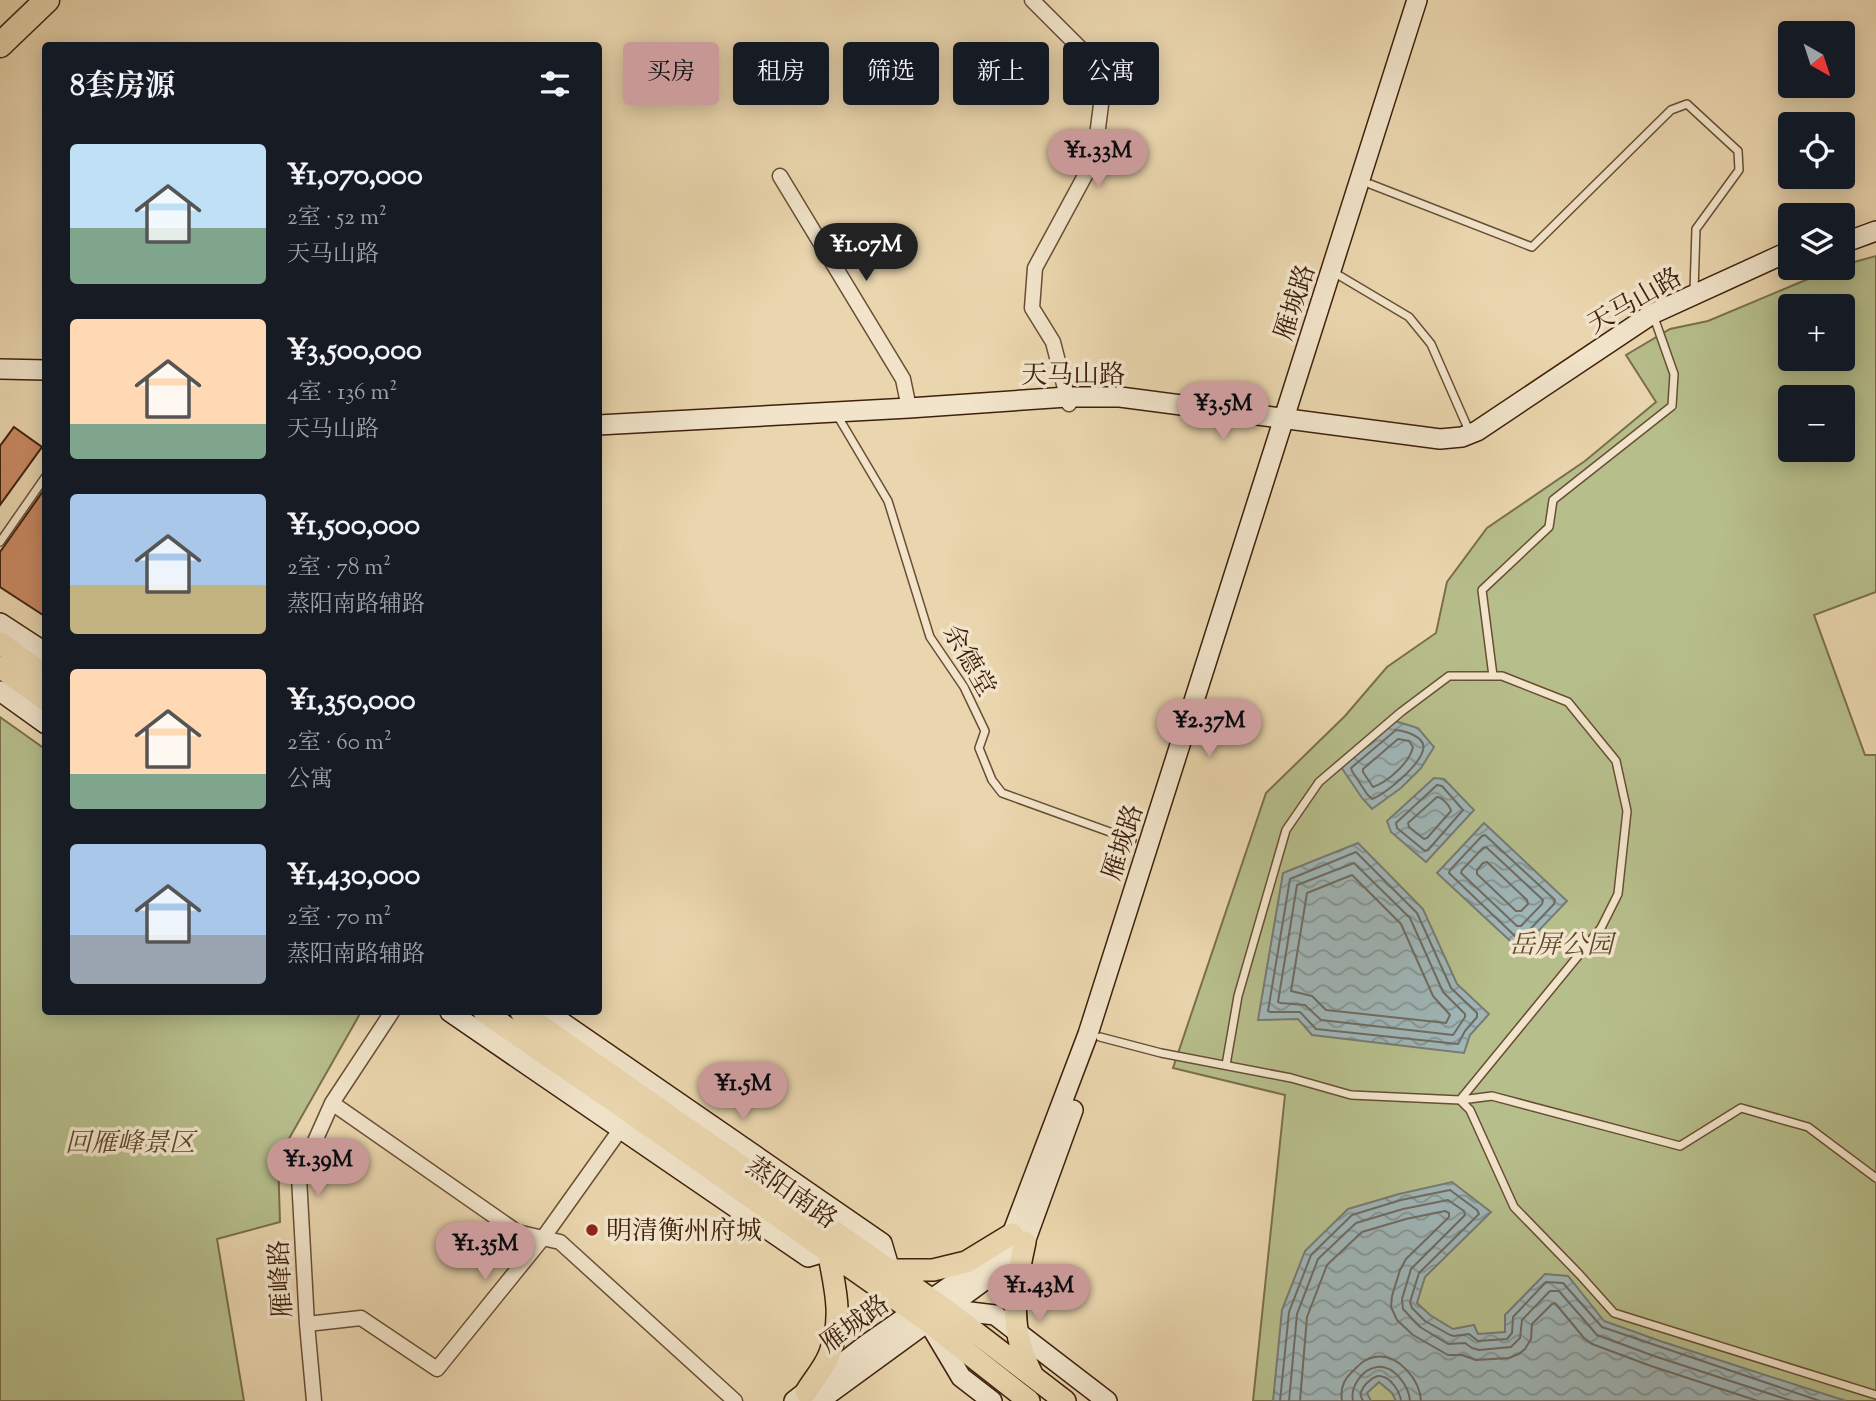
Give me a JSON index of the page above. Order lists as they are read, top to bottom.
{
  "streets": {
    "main road": ["蒸阳南路"],
    "street": ["天马山路", "雁城路", "雁峰路"],
    "lane": ["余德堂"]
  },
  "crossings": [
    ["天马山路", "雁城路"],
    ["天马山路", "余德堂"],
    ["雁城路", "蒸阳南路"]
  ],
  "parks": ["岳屏公园", "回雁峰景区"],
  "places": ["明清衡州府城"],
  "north": "bottom right",
  "page": {
    "map_buttons": ["+", "−"],
    "chip": [
      "买房",
      "租房",
      "筛选",
      "新上",
      "公寓"
    ],
    "heading": "8套房源",
    "list": [
      {
        "name": "¥1,070,000",
        "note": "2室 · 52 m² · 天马山路"
      },
      {
        "name": "¥3,500,000",
        "note": "4室 · 136 m² · 天马山路"
      },
      {
        "name": "¥1,500,000",
        "note": "2室 · 78 m² · 蒸阳南路辅路"
      },
      {
        "name": "¥1,350,000",
        "note": "2室 · 60 m² · 公寓"
      },
      {
        "name": "¥1,430,000",
        "note": "2室 · 70 m² · 蒸阳南路辅路"
      }
    ],
    "price": [
      "¥1.33M",
      "¥1.07M",
      "¥3.5M",
      "¥2.37M",
      "¥1.5M",
      "¥1.39M",
      "¥1.35M",
      "¥1.43M"
    ]
  }
}
